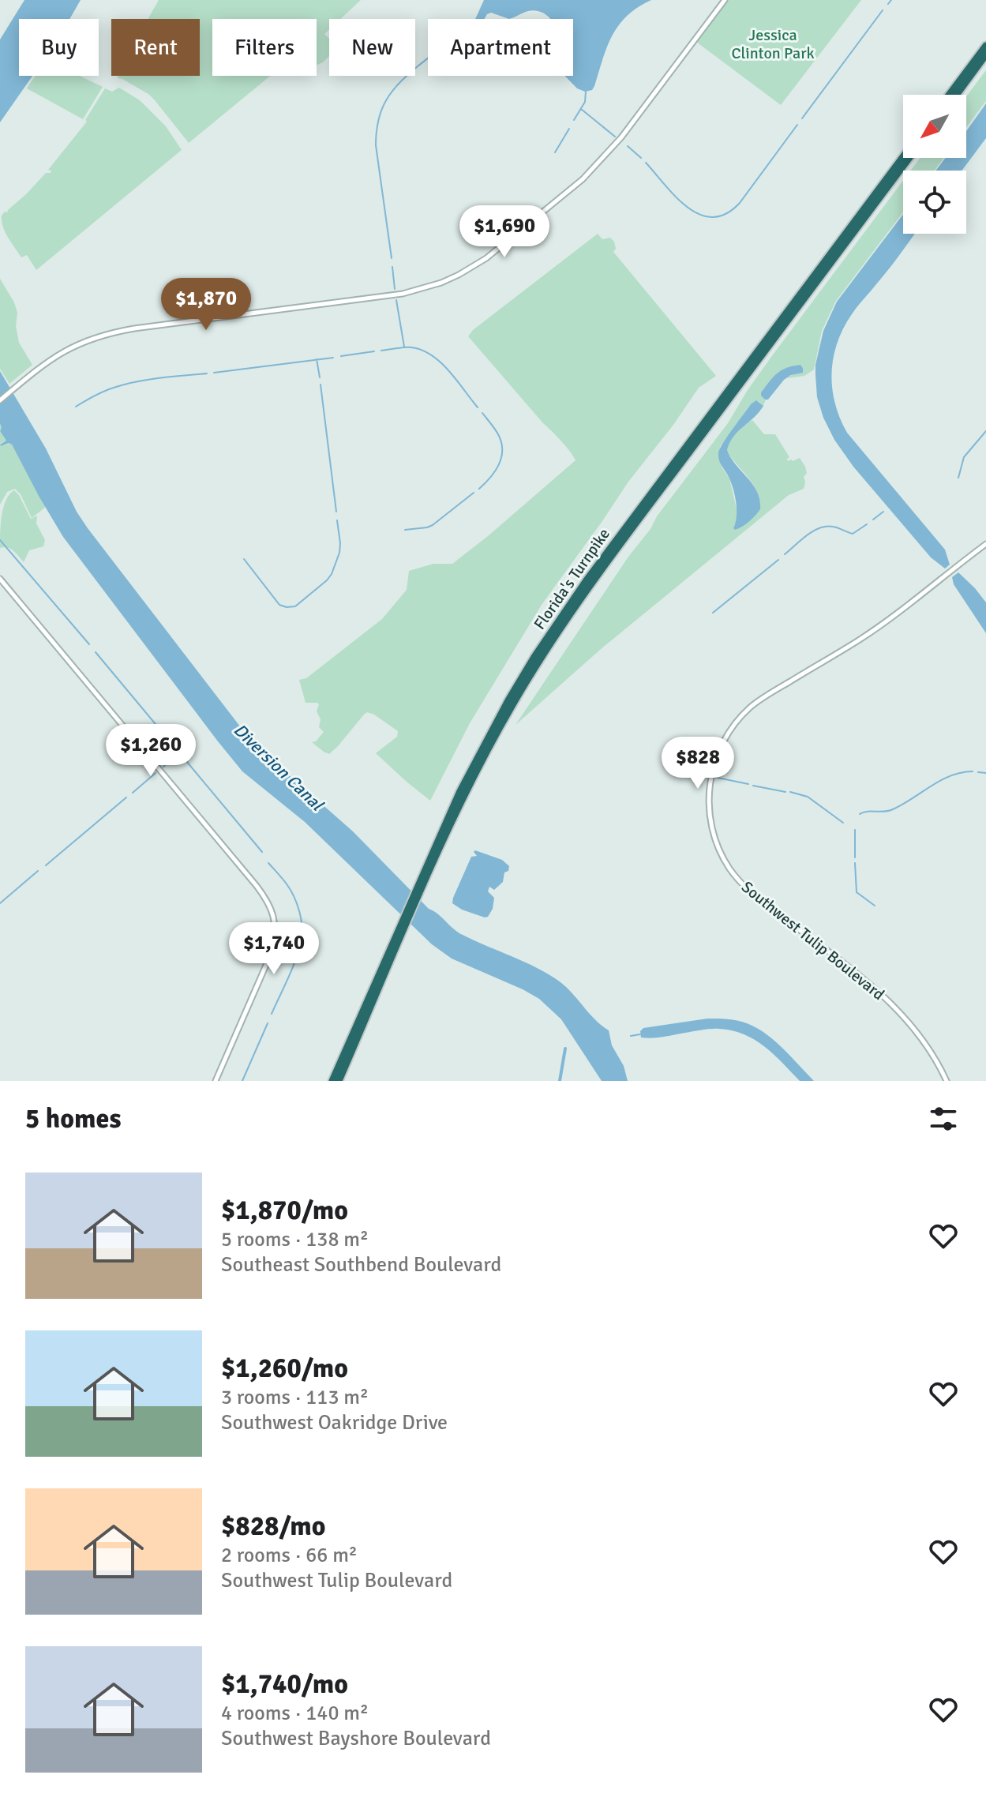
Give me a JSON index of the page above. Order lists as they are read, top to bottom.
{
  "streets": {
    "highway": ["Florida's Turnpike"],
    "street": ["Southwest Tulip Boulevard"]
  },
  "water": ["Diversion Canal"],
  "parks": ["Jessica Clinton Park"],
  "north": "bottom left",
  "page": {
    "chip": [
      "Buy",
      "Rent",
      "Filters",
      "New",
      "Apartment"
    ],
    "price": [
      "$1,690",
      "$1,870",
      "$1,260",
      "$828",
      "$1,740"
    ],
    "heading": "5 homes",
    "list": [
      {
        "name": "$1,870/mo",
        "note": "5 rooms · 138 m² · Southeast Southbend Boulevard"
      },
      {
        "name": "$1,260/mo",
        "note": "3 rooms · 113 m² · Southwest Oakridge Drive"
      },
      {
        "name": "$828/mo",
        "note": "2 rooms · 66 m² · Southwest Tulip Boulevard"
      },
      {
        "name": "$1,740/mo",
        "note": "4 rooms · 140 m² · Southwest Bayshore Boulevard"
      }
    ]
  }
}
